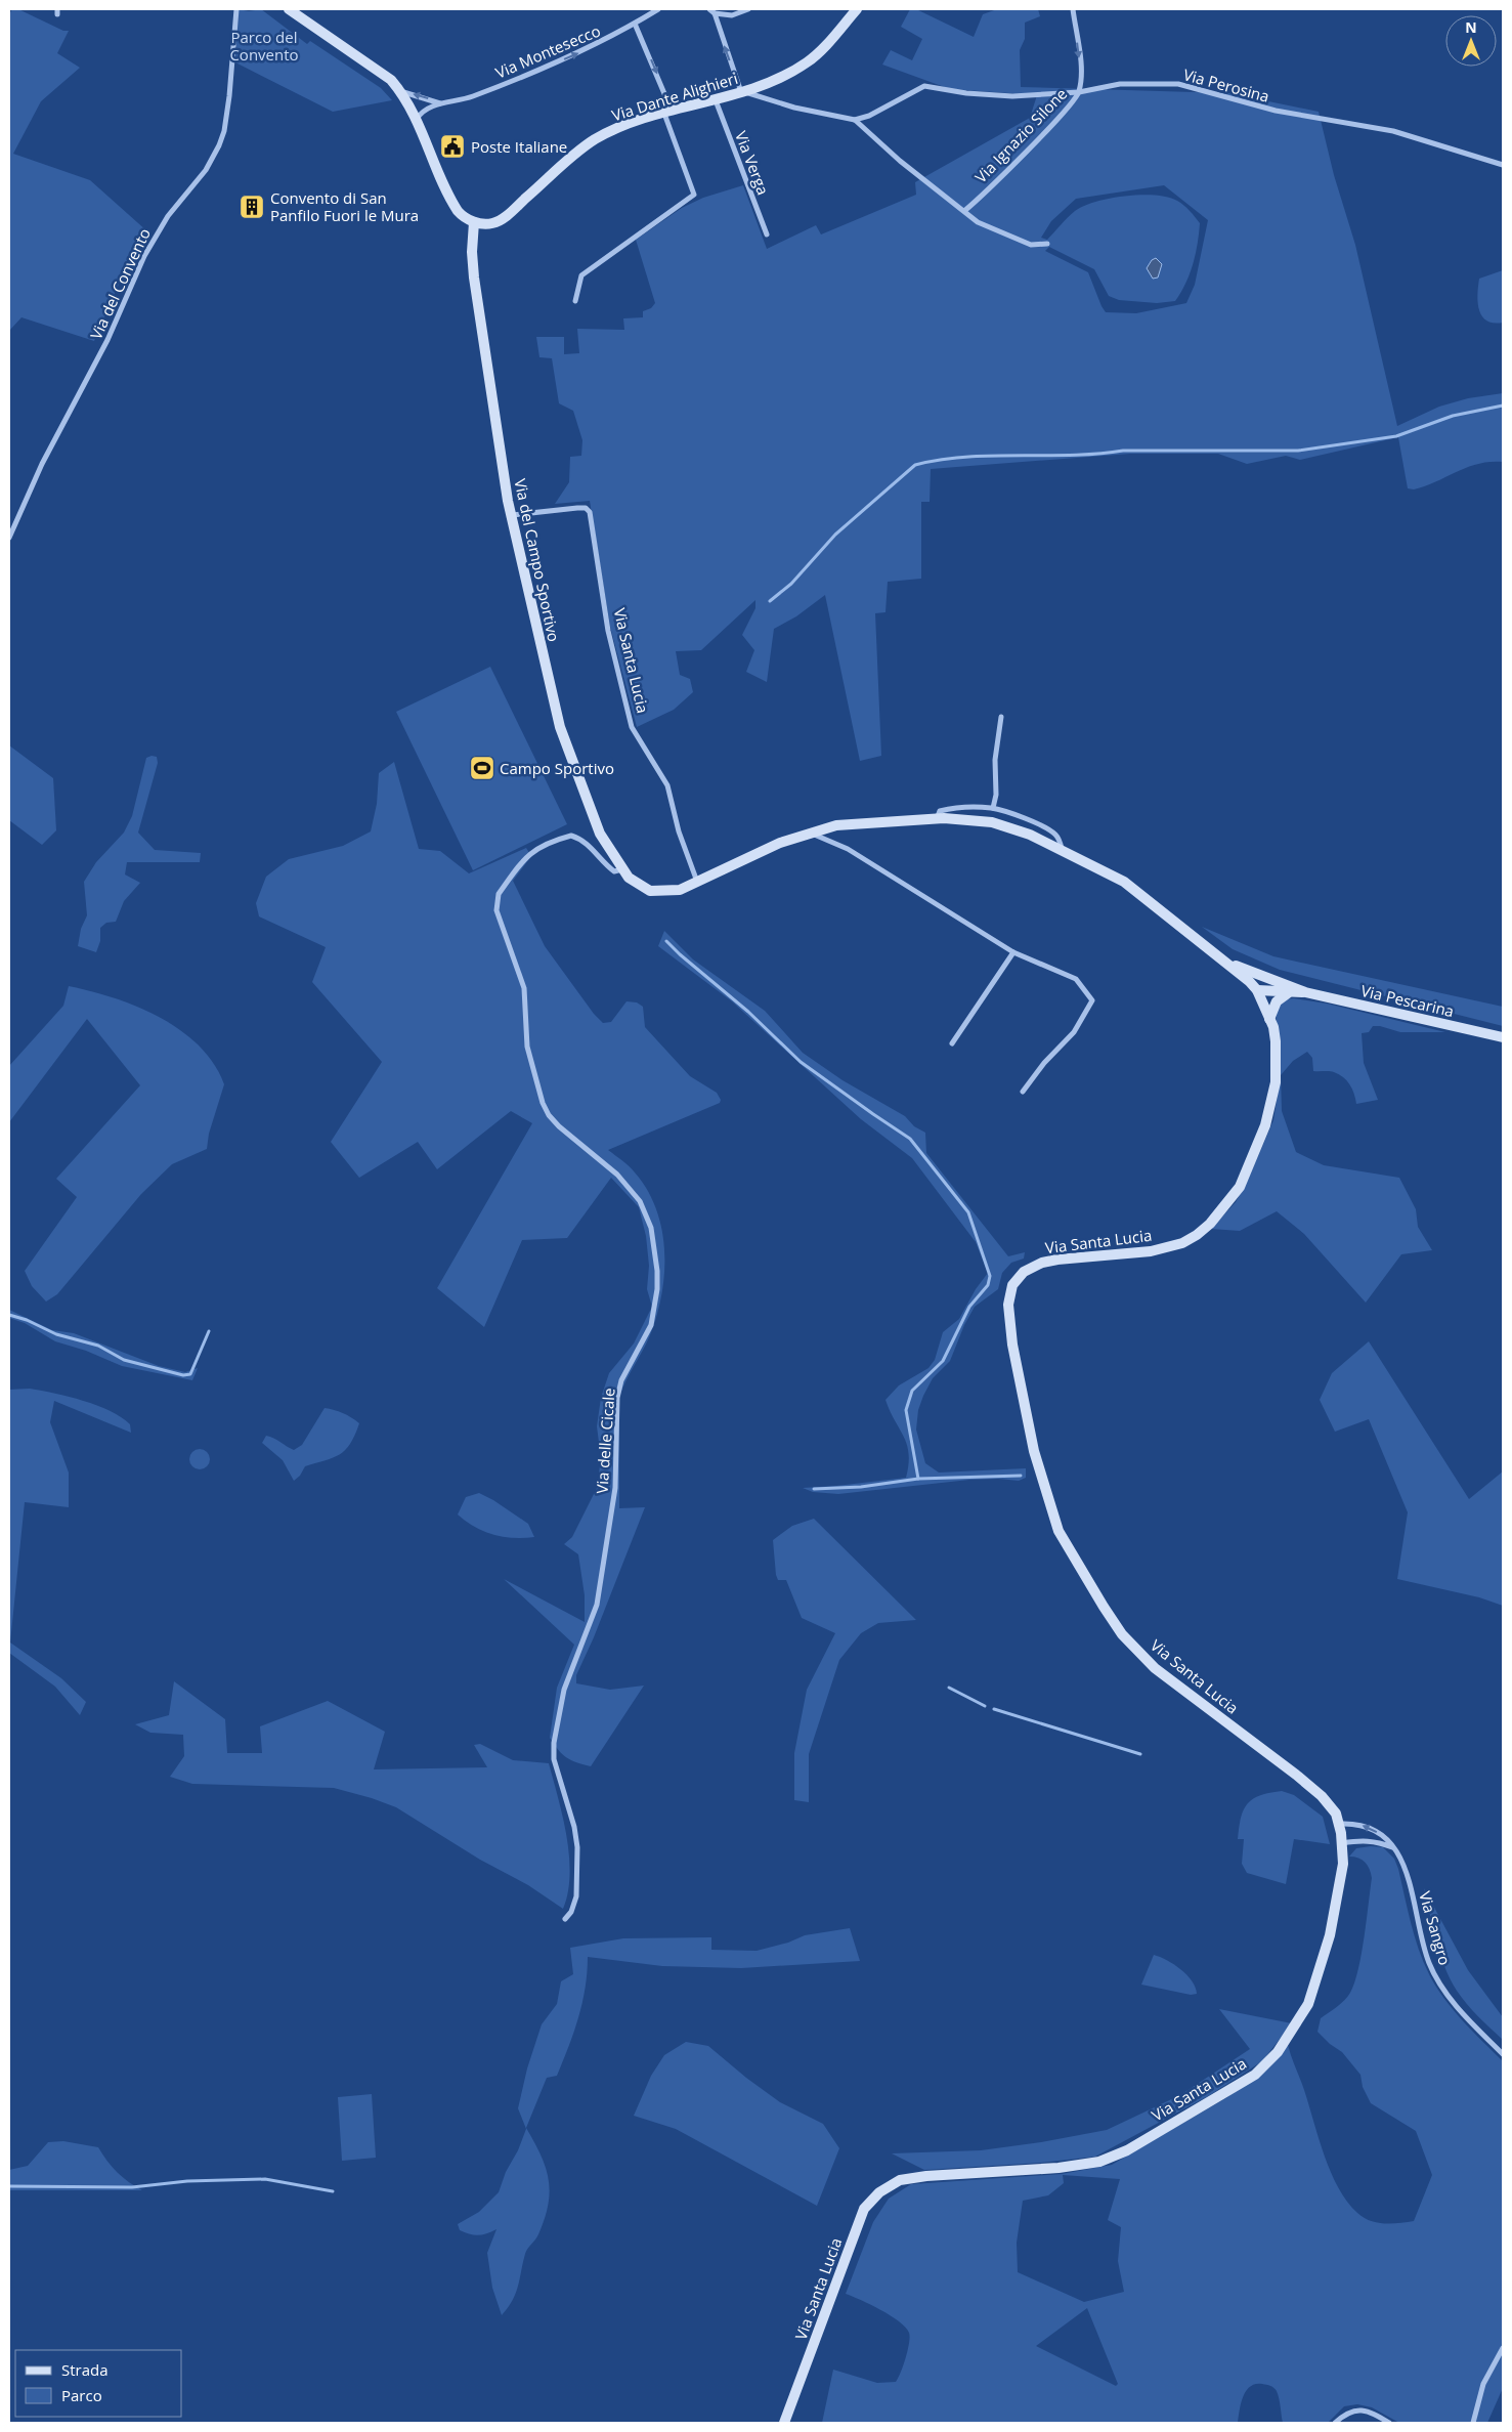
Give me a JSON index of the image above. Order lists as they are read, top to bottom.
{
  "streets": {
    "street": [
      "Via Montesecco",
      "Via Perosina",
      "Via Dante Alighieri",
      "Via Ignazio Silone",
      "Via Verga",
      "Via del Convento",
      "Via del Campo Sportivo",
      "Via Santa Lucia",
      "Via Pescarina",
      "Via delle Cicale",
      "Via Sangro"
    ]
  },
  "crossings": [
    ["Via Perosina", "Via Ignazio Silone"],
    ["Via Dante Alighieri", "Via Verga"],
    ["Via Dante Alighieri", "Via del Campo Sportivo"],
    ["Via del Campo Sportivo", "Via Santa Lucia"],
    ["Via del Campo Sportivo", "Via delle Cicale"],
    ["Via Santa Lucia", "Via Pescarina"],
    ["Via Santa Lucia", "Via Sangro"]
  ],
  "parks": ["Parco del Convento"],
  "places": {
    "public building": ["Poste Italiane"],
    "building": ["Convento di San Panfilo Fuori le Mura"],
    "sports": ["Campo Sportivo"]
  },
  "legend": ["Strada", "Parco"],
  "north": "top"
}
